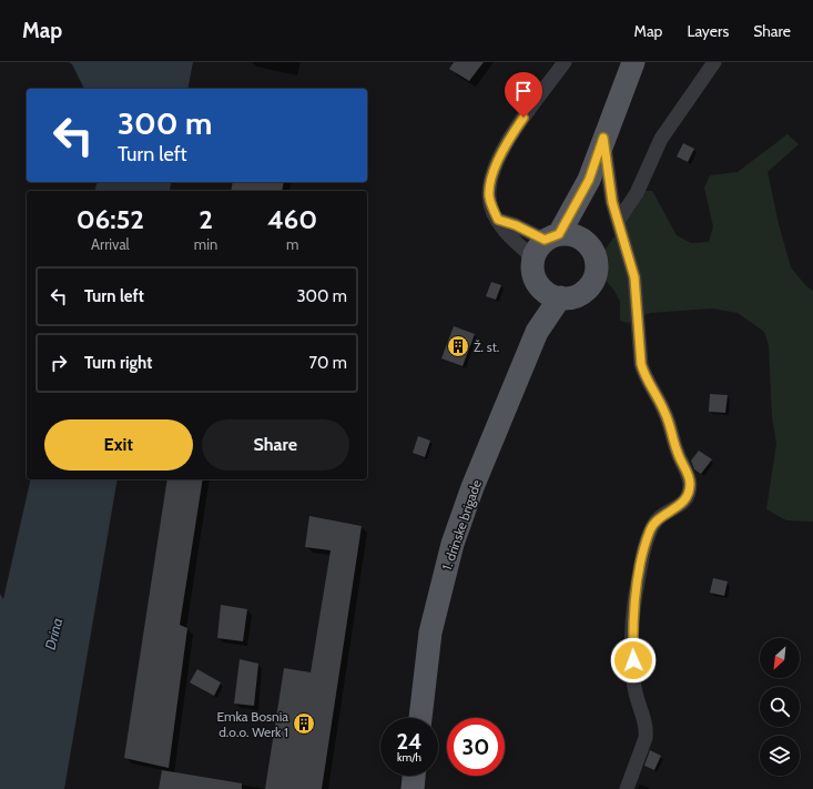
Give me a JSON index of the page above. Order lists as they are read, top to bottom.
{
  "streets": {
    "main road": ["1. drinske brigade"]
  },
  "water": ["Drina"],
  "places": {
    "building": ["Ž. st.", "Emka Bosnia d.o.o. Werk 1"]
  },
  "north": "bottom left",
  "page": {
    "header": "Map",
    "nav": ["Map", "Layers", "Share"],
    "turn": ["300 m", "Turn left"],
    "eta": [
      "06:52",
      "Arrival",
      "2",
      "min",
      "460",
      "m"
    ],
    "list": [
      {
        "name": "Turn left",
        "value": "300 m"
      },
      {
        "name": "Turn right",
        "value": "70 m"
      }
    ],
    "buttons": ["Exit", "Share"],
    "speed": "24 km/h",
    "limit": "30"
  }
}
